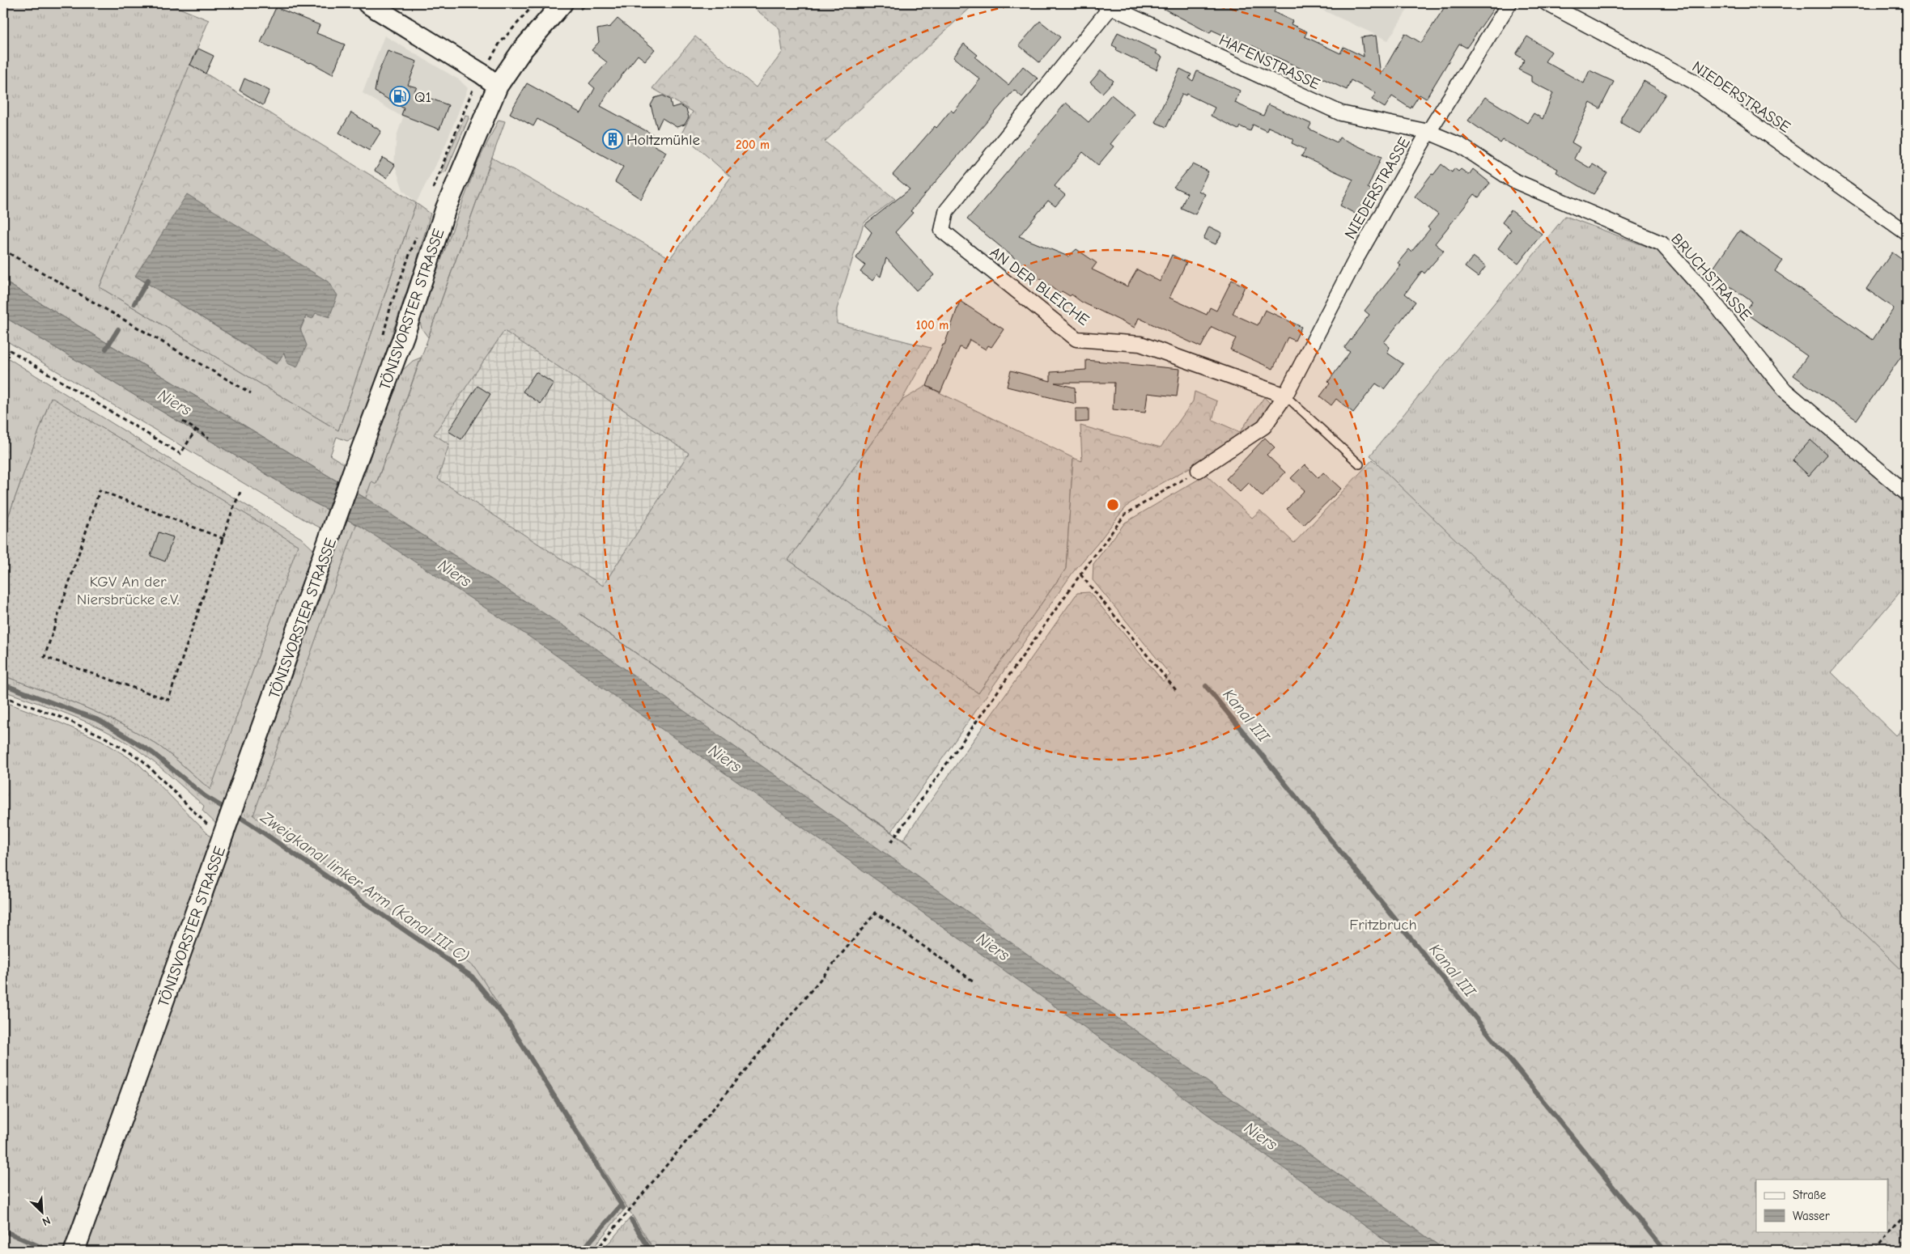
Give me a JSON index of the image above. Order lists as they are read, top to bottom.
{
  "streets": {
    "main road": ["TÖNISVORSTER STRASSE"],
    "street": [
      "HAFENSTRASSE",
      "NIEDERSTRASSE",
      "BRUCHSTRASSE",
      "AN DER BLEICHE"
    ]
  },
  "crossings": [
    ["HAFENSTRASSE", "NIEDERSTRASSE"],
    ["HAFENSTRASSE", "BRUCHSTRASSE"],
    ["HAFENSTRASSE", "AN DER BLEICHE"],
    ["NIEDERSTRASSE", "BRUCHSTRASSE"],
    ["NIEDERSTRASSE", "AN DER BLEICHE"]
  ],
  "water": ["Niers", "Kanal III", "Zweigkanal linker Arm (Kanal III C)"],
  "parks": ["KGV An der Niersbrücke e.V.", "Fritzbruch"],
  "places": {
    "fuel station": ["Q1"],
    "building": ["Holtzmühle"]
  },
  "legend": ["Straße", "Wasser"],
  "north": "bottom right",
  "rings": ["200 m", "100 m"]
}
